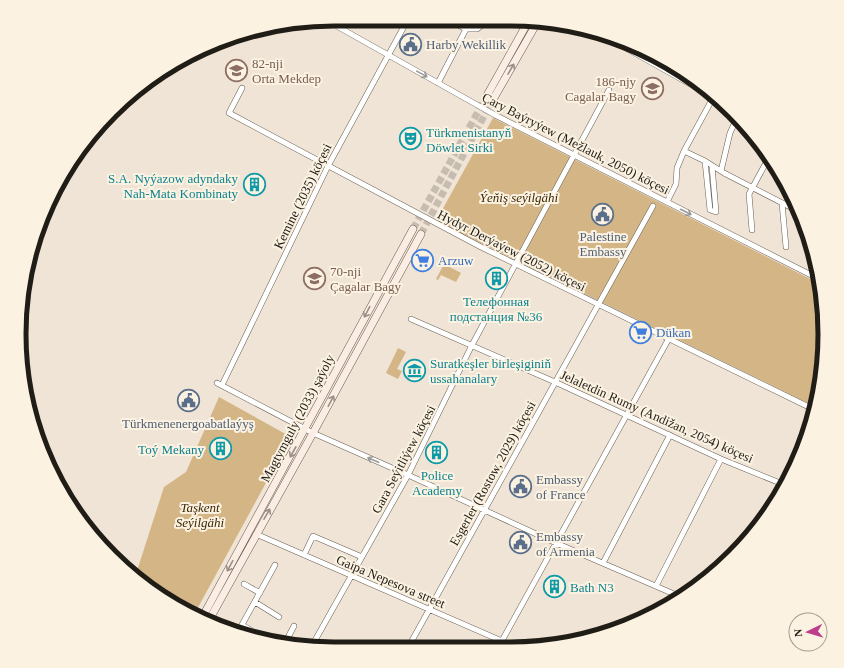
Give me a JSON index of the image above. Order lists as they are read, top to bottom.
{
  "streets": {
    "main road": ["Magtymguly (2033) şaýoly"],
    "street": [
      "Çary Baýryýew (Mežlauk, 2050) köçesi",
      "Kemine (2035) köçesi",
      "Hydyr Derýaýew (2052) köçesi",
      "Jelaletdin Rumy (Andižan, 2054) köçesi",
      "Gara Seýitliýew köçesi",
      "Esgerler (Rostow, 2029) köçesi",
      "Gaipa Nepesova street"
    ]
  },
  "crossings": [
    ["Çary Baýryýew (Mežlauk, 2050) köçesi", "Kemine (2035) köçesi"],
    ["Çary Baýryýew (Mežlauk, 2050) köçesi", "Gara Seýitliýew köçesi"],
    ["Kemine (2035) köçesi", "Hydyr Derýaýew (2052) köçesi"],
    ["Kemine (2035) köçesi", "Magtymguly (2033) şaýoly"],
    ["Hydyr Derýaýew (2052) köçesi", "Gara Seýitliýew köçesi"],
    ["Hydyr Derýaýew (2052) köçesi", "Esgerler (Rostow, 2029) köçesi"],
    ["Jelaletdin Rumy (Andižan, 2054) köçesi", "Gara Seýitliýew köçesi"],
    ["Jelaletdin Rumy (Andižan, 2054) köçesi", "Esgerler (Rostow, 2029) köçesi"],
    ["Magtymguly (2033) şaýoly", "Gaipa Nepesova street"],
    ["Gara Seýitliýew köçesi", "Gaipa Nepesova street"],
    ["Esgerler (Rostow, 2029) köçesi", "Gaipa Nepesova street"]
  ],
  "one_way": ["Çary Baýryýew (Mežlauk, 2050) köçesi"],
  "parks": ["Ýeňiş seýilgähi", "Taşkent Seýilgähi"],
  "places": {
    "public building": [
      "Harby Wekillik",
      "Palestine Embassy",
      "Türkmenenergoabatlaýyş",
      "Embassy of France",
      "Embassy of Armenia"
    ],
    "school or university": ["82-nji Orta Mekdep", "186-njy Cagalar Bagy", "70-nji Çagalar Bagy"],
    "theatre": ["Türkmenistanyň Döwlet Sirki"],
    "building": [
      "S.A. Nyýazow adyndaky Nah-Mata Kombinaty",
      "Телефонная подстанция №36",
      "Toý Mekany",
      "Police Academy",
      "Bath N3"
    ],
    "supermarket": ["Arzuw", "Dükan"],
    "museum": ["Suratkeşler birleşiginiň ussahanalary"]
  },
  "north": "left"
}
